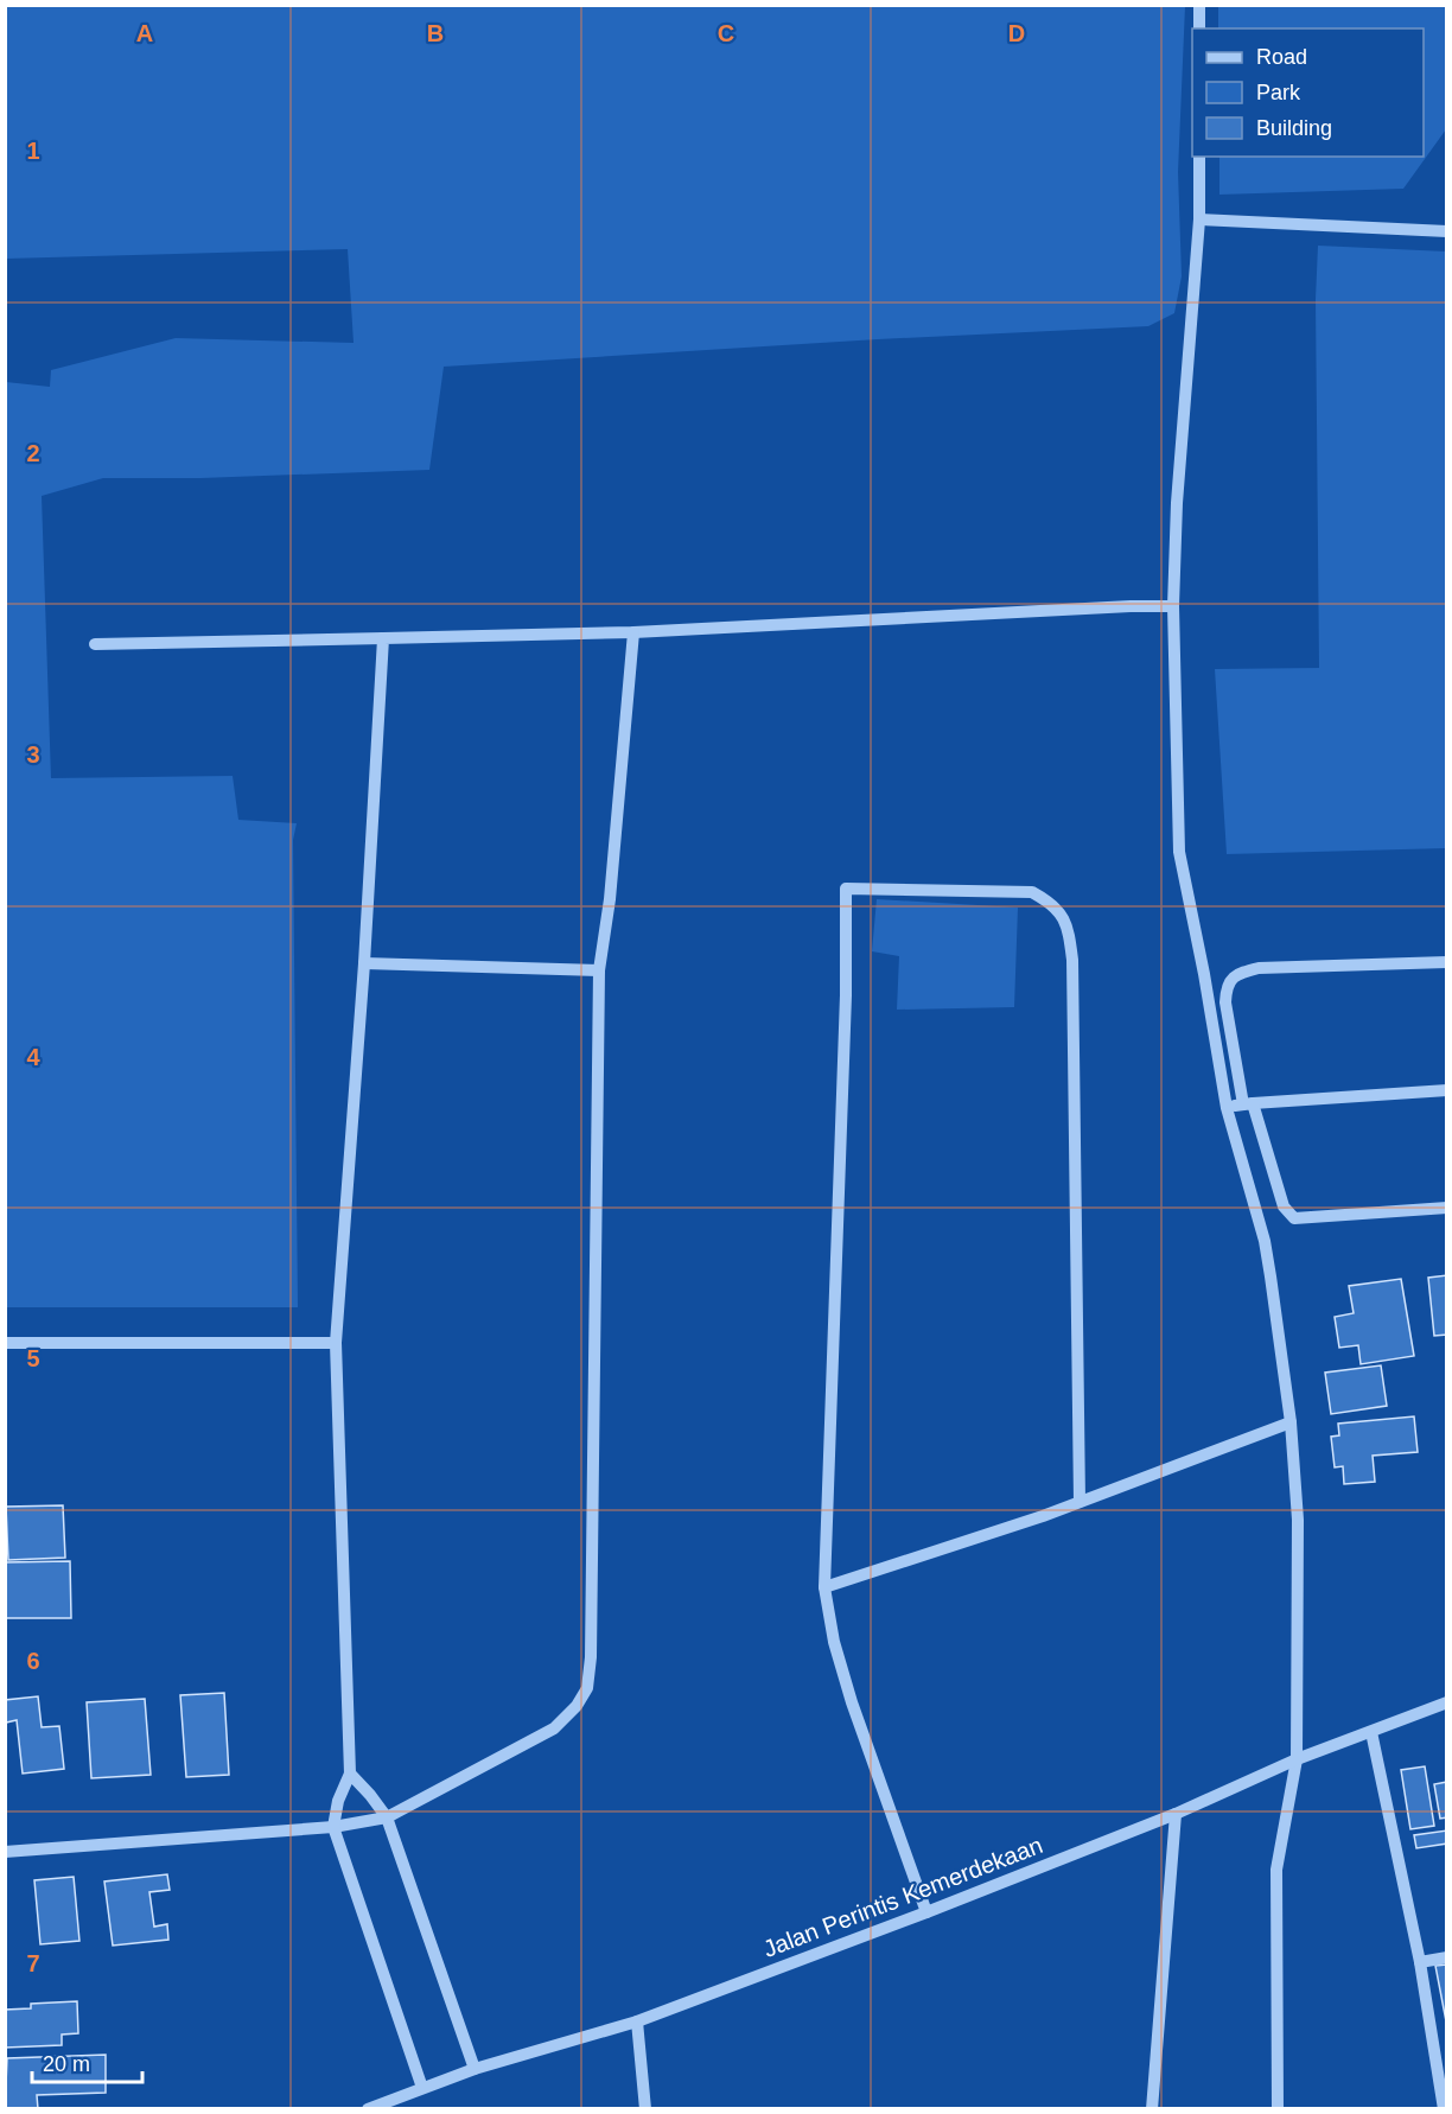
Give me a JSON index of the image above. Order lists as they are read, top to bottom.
{
  "streets": {
    "street": ["Jalan Perintis Kemerdekaan"]
  },
  "legend": ["Road", "Park", "Building"],
  "scale_bar": "20 m",
  "grid": {
    "columns": [
      "A",
      "B",
      "C",
      "D"
    ],
    "rows": [
      "1",
      "2",
      "3",
      "4",
      "5",
      "6",
      "7"
    ]
  }
}
